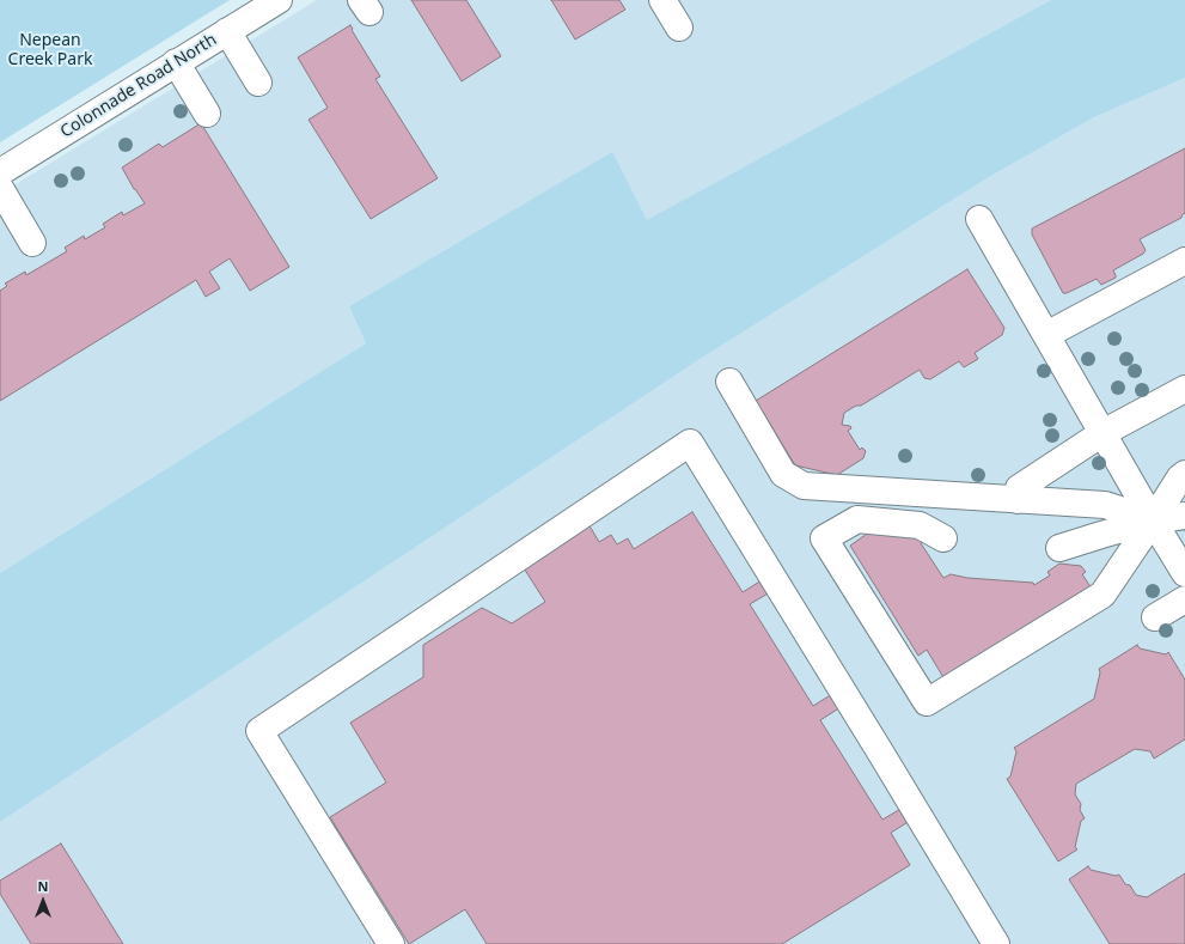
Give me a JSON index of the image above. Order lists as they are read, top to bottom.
{
  "streets": {
    "street": ["Colonnade Road North"]
  },
  "parks": ["Nepean Creek Park"],
  "north": "top"
}
